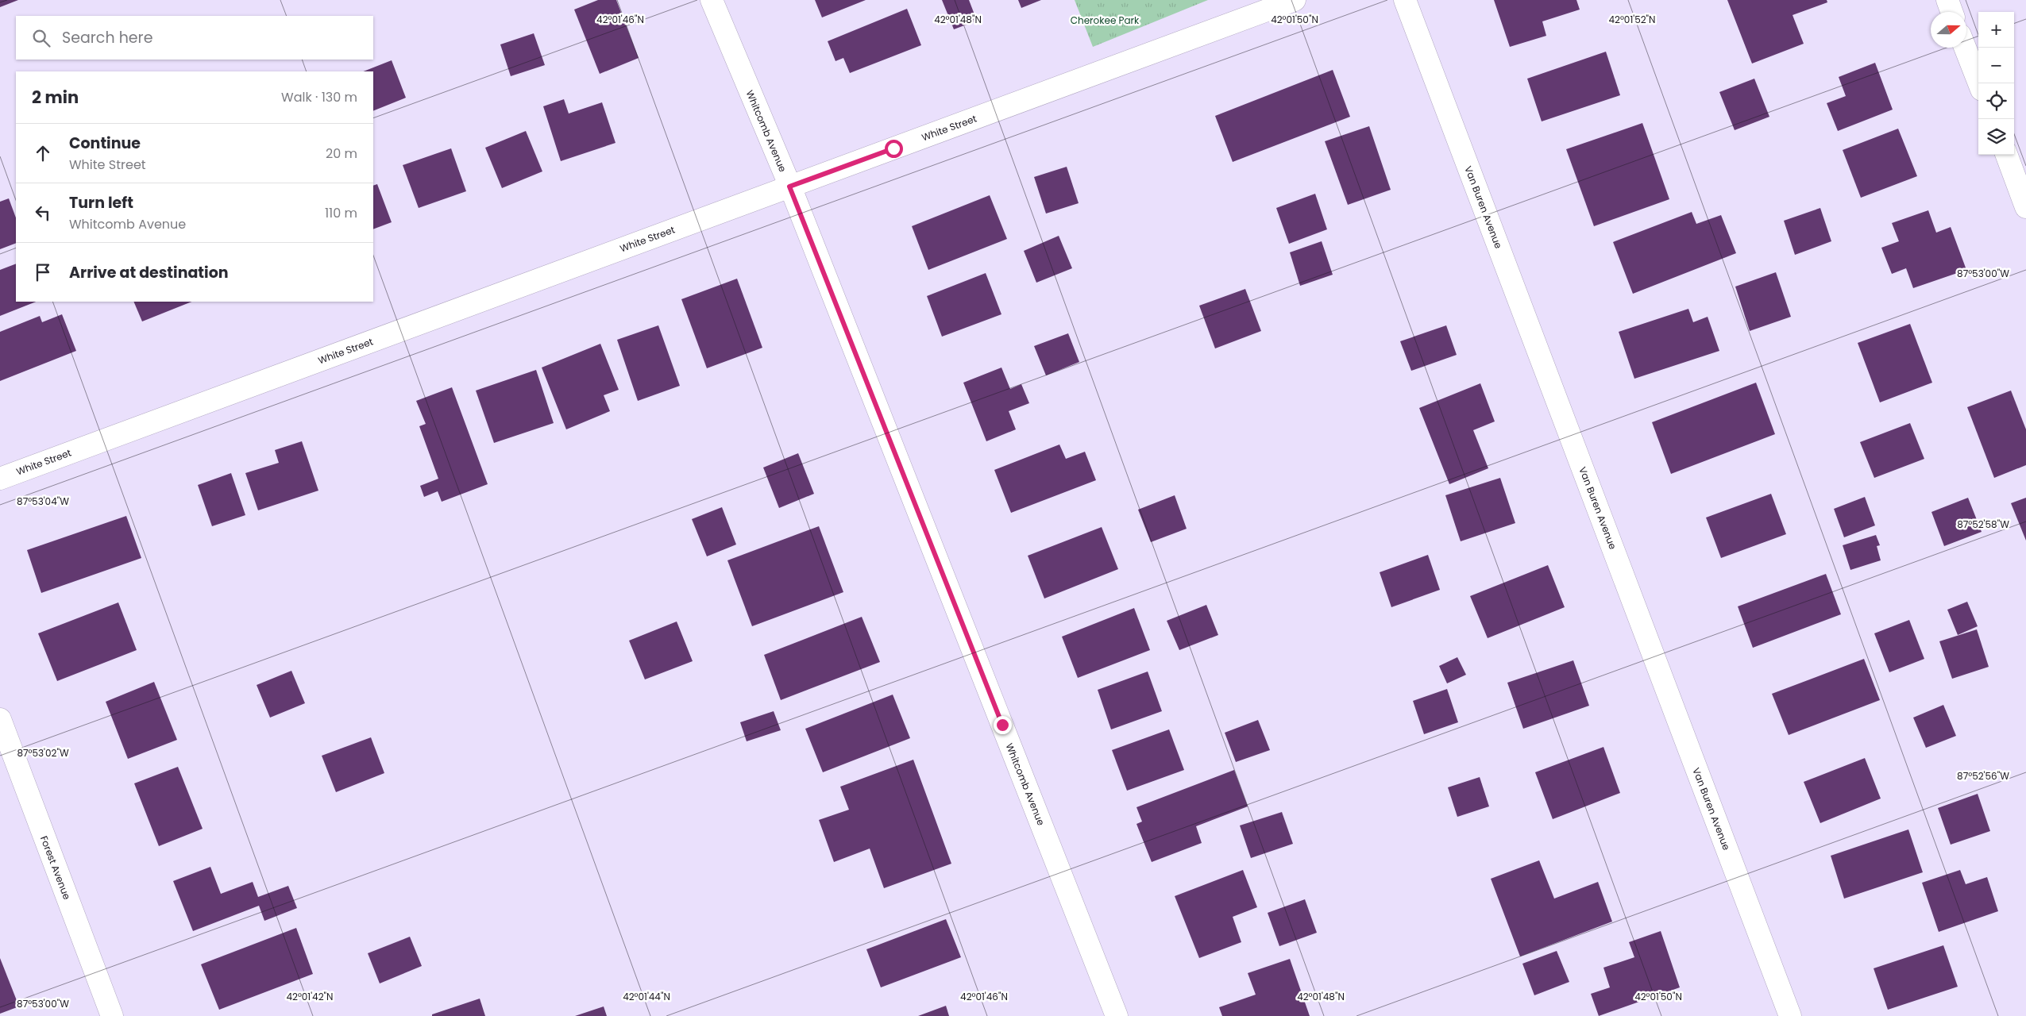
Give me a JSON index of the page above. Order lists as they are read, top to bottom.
{
  "streets": {
    "street": [
      "White Street",
      "Whitcomb Avenue",
      "Van Buren Avenue",
      "Forest Avenue"
    ]
  },
  "crossings": [
    ["White Street", "Whitcomb Avenue"]
  ],
  "parks": ["Cherokee Park"],
  "north": "right",
  "page": {
    "map_buttons": ["+", "−"],
    "search": "Search here",
    "heading": ["2 min", "Walk · 130 m"],
    "list": [
      ["Continue", "White Street", "20 m"],
      ["Turn left", "Whitcomb Avenue", "110 m"],
      "Arrive at destination"
    ]
  },
  "coordinates": [
    "42°01'46\"N",
    "42°01'50\"N",
    "42°01'48\"N",
    "42°01'52\"N",
    "87°53'00\"W",
    "87°53'04\"W",
    "87°52'58\"W",
    "87°53'02\"W",
    "87°52'56\"W",
    "42°01'42\"N",
    "42°01'44\"N"
  ]
}
